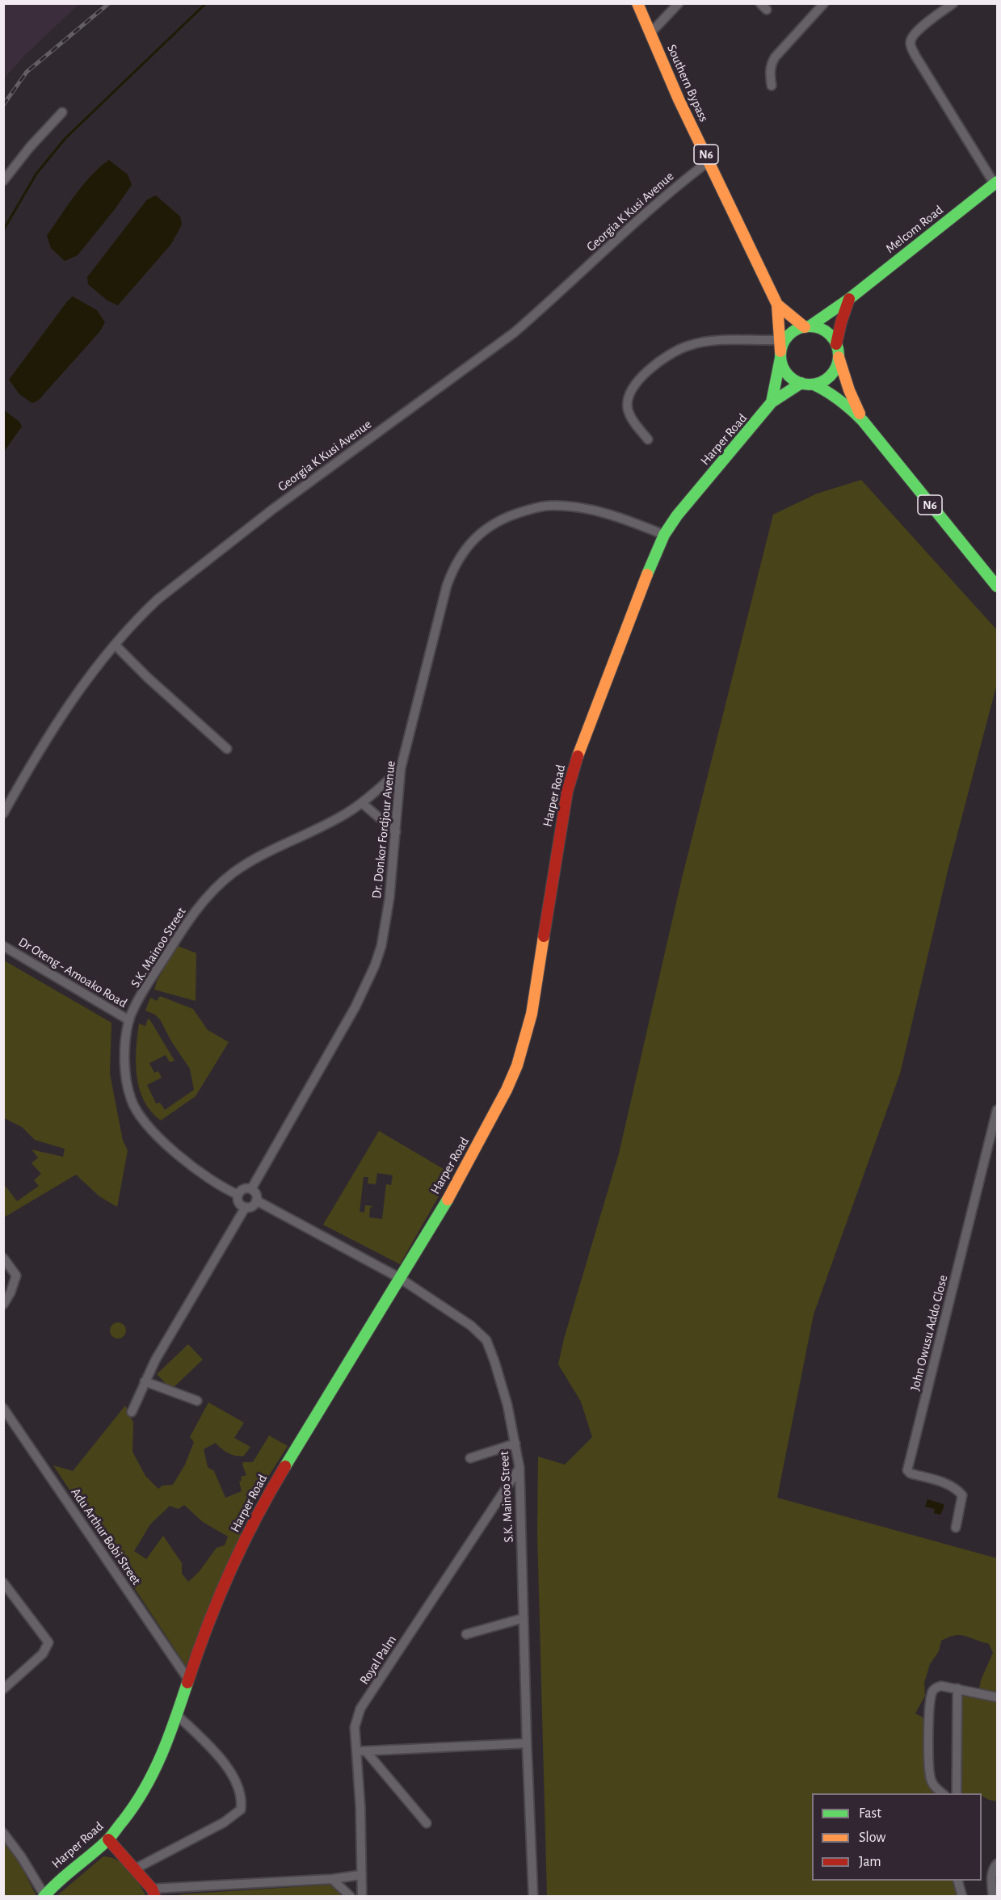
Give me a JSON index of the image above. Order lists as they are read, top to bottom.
{
  "streets": {
    "main road": [
      "Southern Bypass",
      "N6",
      "Melcom Road",
      "Harper Road"
    ],
    "street": [
      "Georgia K Kusi Avenue",
      "Dr. Donkor Fordjour Avenue",
      "S.K. Mainoo Street",
      "Dr Oteng - Amoako Road",
      "John Owusu Addo Close",
      "Adu Arthur Bobi Street",
      "Royal Palm"
    ]
  },
  "crossings": [
    ["Southern Bypass", "N6"],
    ["Southern Bypass", "Georgia K Kusi Avenue"],
    ["Southern Bypass", "Melcom Road"],
    ["Southern Bypass", "Harper Road"],
    ["N6", "Melcom Road"],
    ["N6", "Harper Road"],
    ["Melcom Road", "Harper Road"],
    ["Harper Road", "Dr. Donkor Fordjour Avenue"],
    ["Harper Road", "S.K. Mainoo Street"],
    ["Harper Road", "Adu Arthur Bobi Street"],
    ["Dr. Donkor Fordjour Avenue", "S.K. Mainoo Street"],
    ["S.K. Mainoo Street", "Dr Oteng - Amoako Road"],
    ["S.K. Mainoo Street", "Royal Palm"]
  ],
  "legend": ["Fast", "Slow", "Jam"]
}
